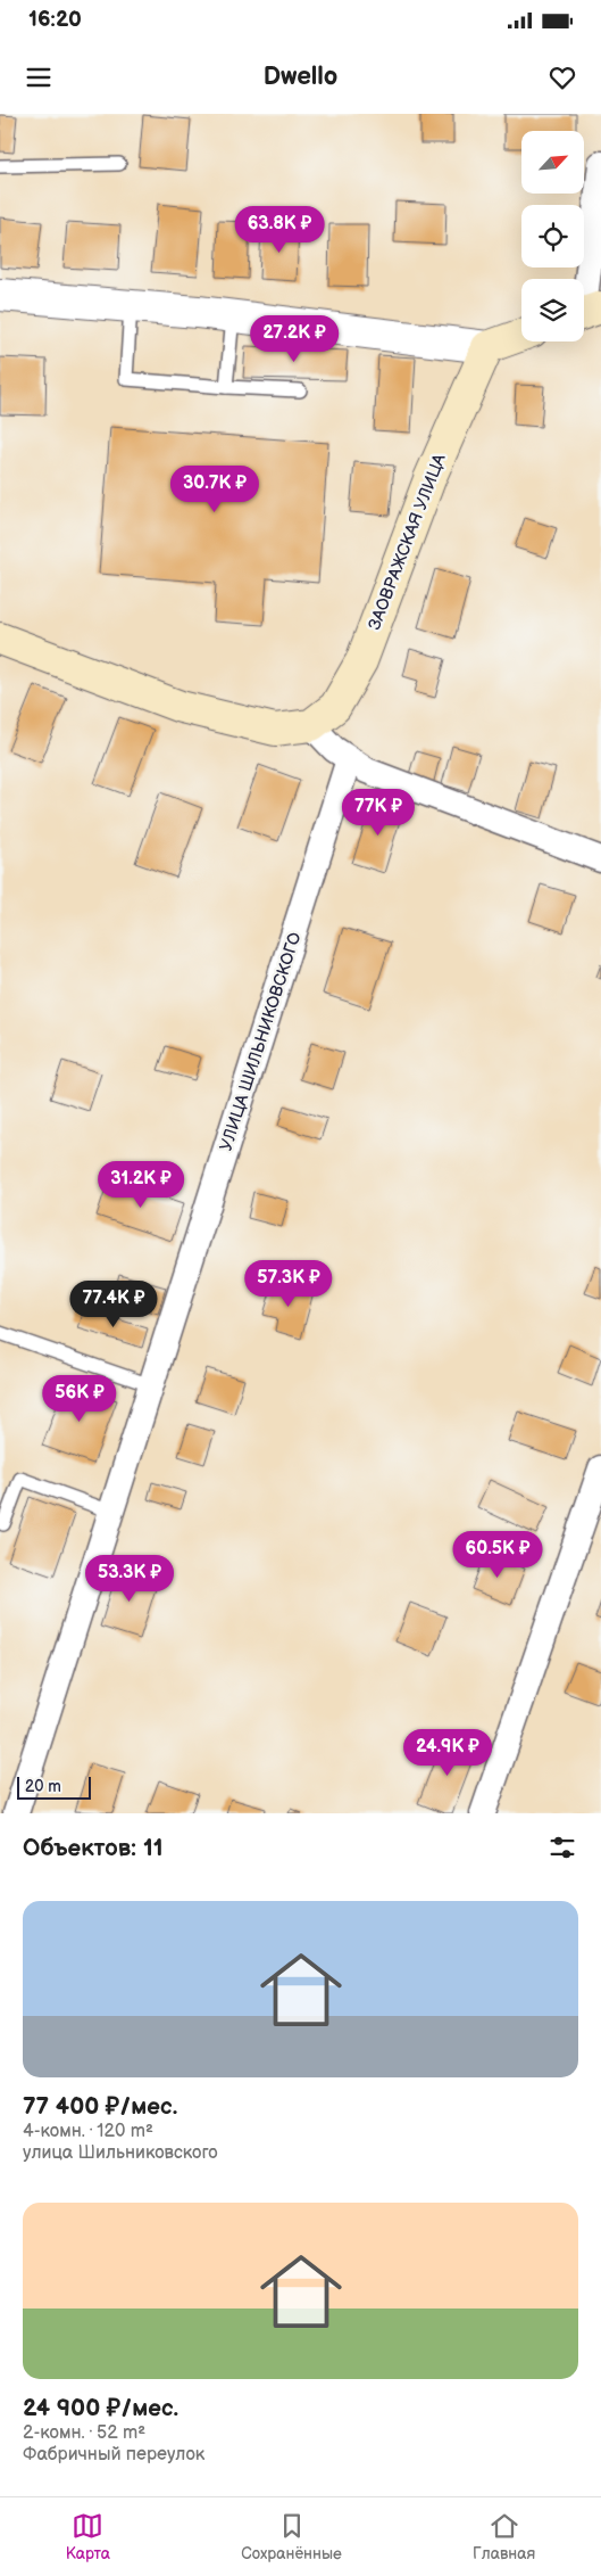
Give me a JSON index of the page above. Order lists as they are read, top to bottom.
{
  "streets": {
    "main road": ["ЗАОВРАЖСКАЯ УЛИЦА"],
    "street": ["УЛИЦА ШИЛЬНИКОВСКОГО"]
  },
  "scale_bar": "20 m",
  "north": "top right",
  "page": {
    "status": "16:20",
    "header": "Dwello",
    "price": [
      "63.8K ₽",
      "27.2K ₽",
      "30.7K ₽",
      "77K ₽",
      "31.2K ₽",
      "57.3K ₽",
      "77.4K ₽",
      "56K ₽",
      "60.5K ₽",
      "53.3K ₽",
      "24.9K ₽"
    ],
    "scale": "20 m",
    "heading": "Объектов: 11",
    "list": [
      {
        "name": "77 400 ₽/мес.",
        "note": "4-комн. · 120 m² · улица Шильниковского"
      },
      {
        "name": "24 900 ₽/мес.",
        "note": "2-комн. · 52 m² · Фабричный переулок"
      }
    ],
    "tabs": ["Карта", "Сохранённые", "Главная"]
  }
}
